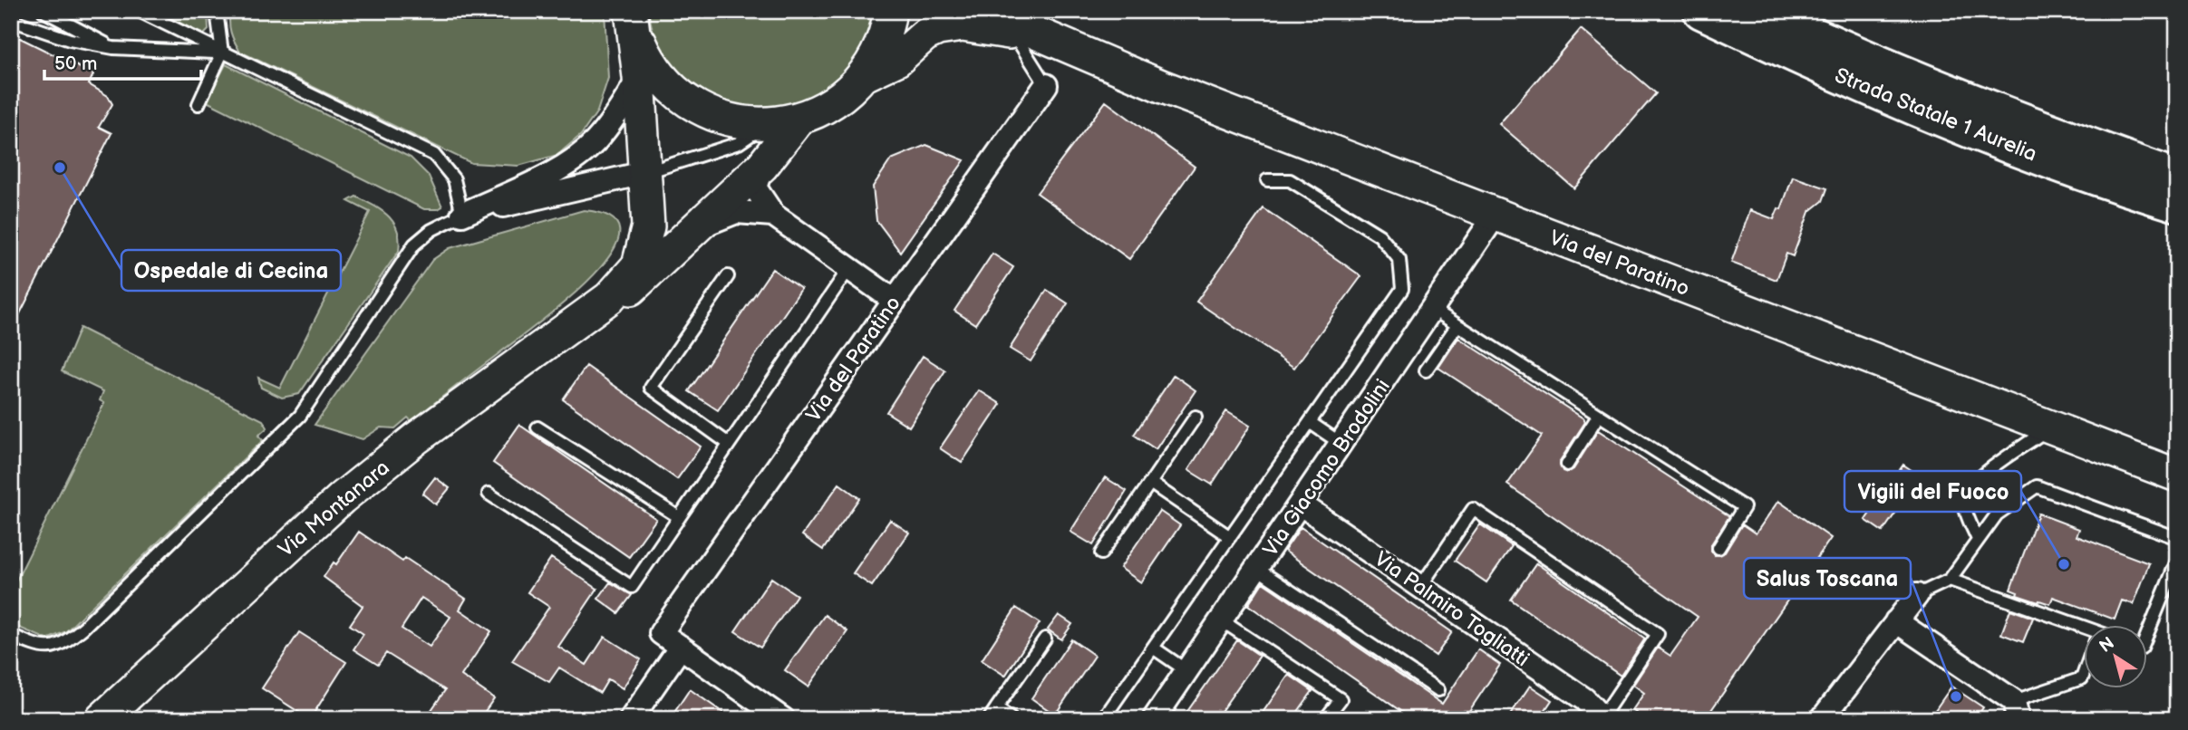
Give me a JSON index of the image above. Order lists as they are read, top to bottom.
{
  "streets": {
    "highway": ["Strada Statale 1 Aurelia"],
    "main road": ["Via del Paratino", "Via Montanara"],
    "street": ["Via Giacomo Brodolini", "Via Palmiro Togliatti"]
  },
  "crossings": [
    ["Via del Paratino", "Via Giacomo Brodolini"],
    ["Via Giacomo Brodolini", "Via Palmiro Togliatti"]
  ],
  "places": ["Ospedale di Cecina", "Vigili del Fuoco", "Salus Toscana"],
  "scale_bar": "50 m",
  "north": "top left"
}
